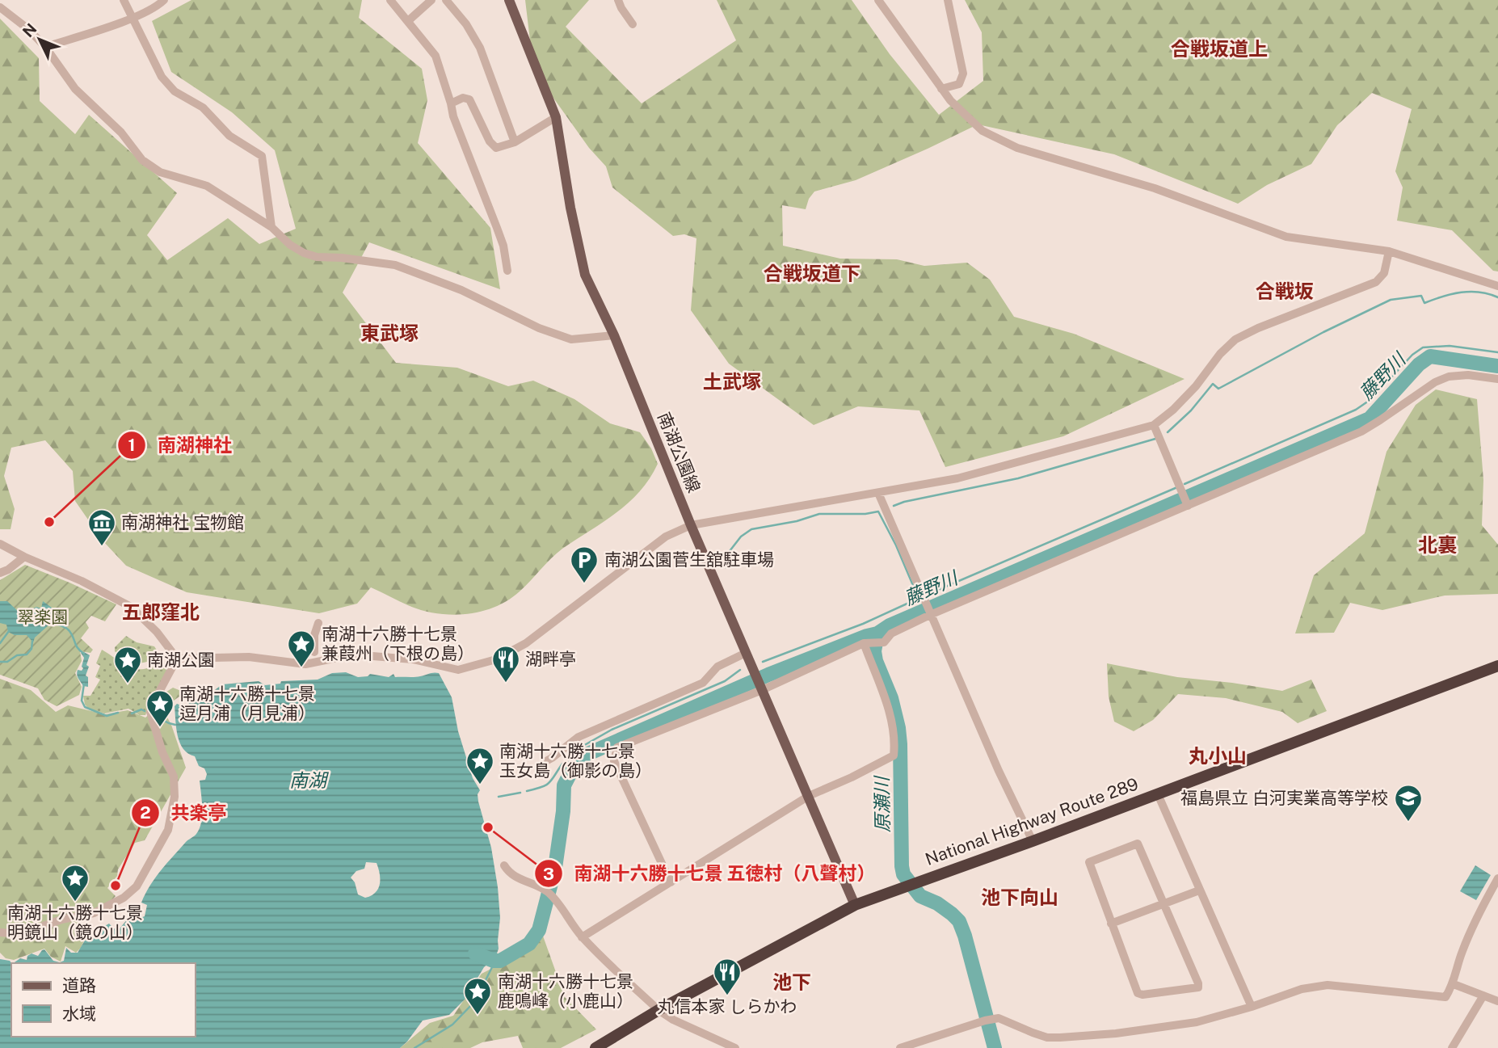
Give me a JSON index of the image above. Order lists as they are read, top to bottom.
{
  "streets": {
    "highway": ["National Highway Route 289"],
    "main road": ["南湖公園線"]
  },
  "crossings": [
    ["南湖公園線", "National Highway Route 289"]
  ],
  "districts": [
    "合戦坂道上",
    "合戦坂道下",
    "合戦坂",
    "東武塚",
    "土武塚",
    "北裏",
    "五郎窪北",
    "丸小山",
    "池下向山",
    "池下"
  ],
  "water": ["藤野川", "南湖", "原瀬川"],
  "parks": ["翠楽園"],
  "places": {
    "other": ["南湖神社", "南湖十六勝十七景 五徳村（八聲村）", "共楽亭"],
    "museum": ["南湖神社 宝物館"],
    "parking": ["南湖公園菅生舘駐車場"],
    "place": [
      "南湖十六勝十七景 兼葭州（下根の島）",
      "南湖公園",
      "南湖十六勝十七景 逗月浦（月見浦）",
      "南湖十六勝十七景 玉女島（御影の島）",
      "南湖十六勝十七景 明鏡山（鏡の山）",
      "南湖十六勝十七景 鹿鳴峰（小鹿山）"
    ],
    "restaurant": ["湖畔亭", "丸信本家 しらかわ"],
    "school or university": ["福島県立 白河実業高等学校"]
  },
  "legend": ["道路", "水域"],
  "north": "top left"
}
